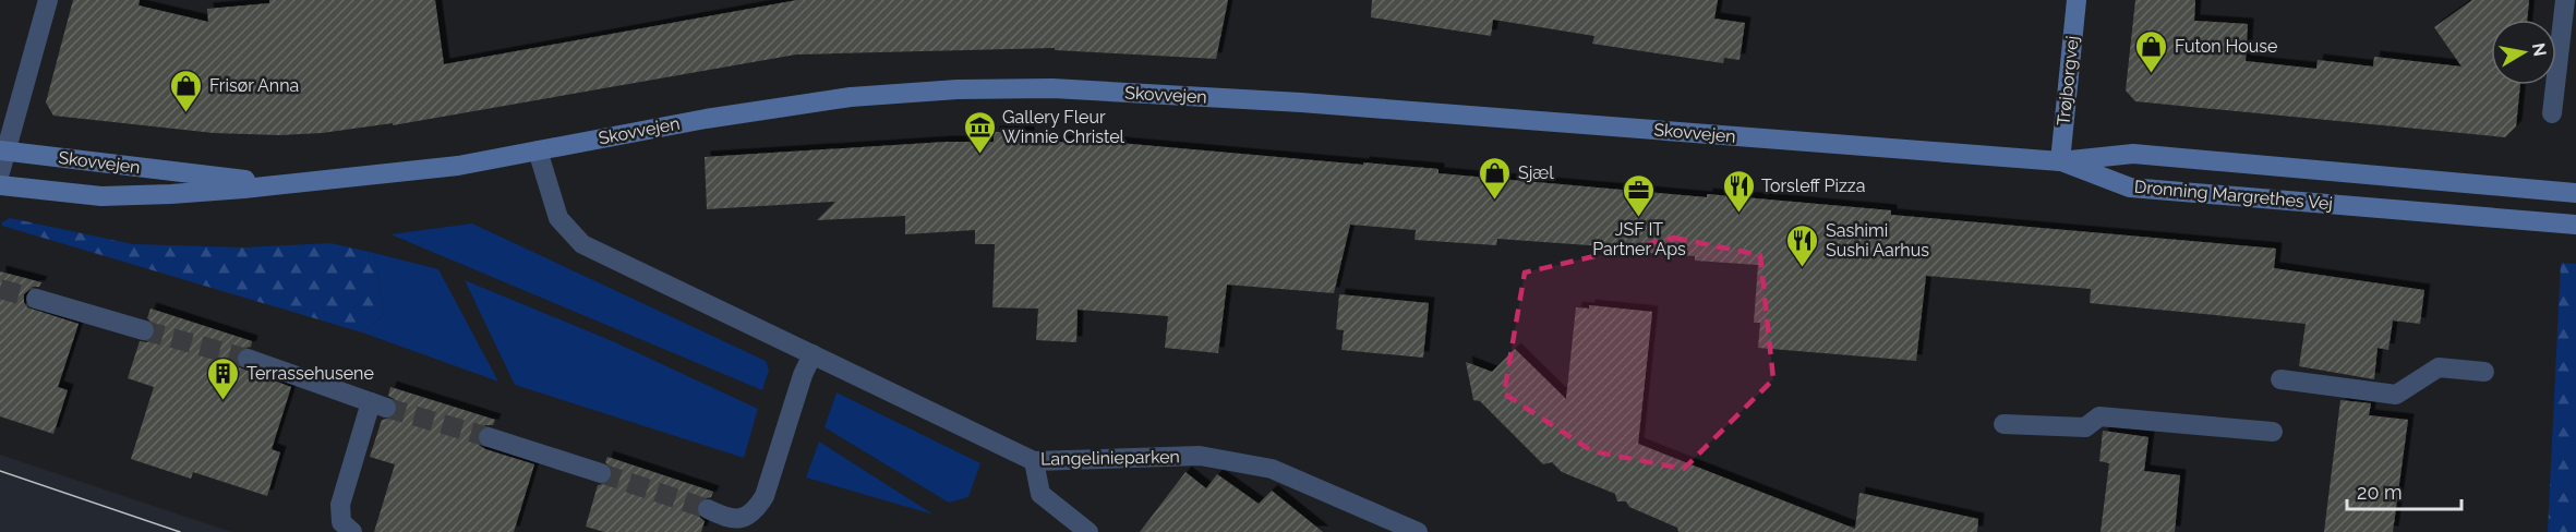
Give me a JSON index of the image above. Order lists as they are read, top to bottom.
{
  "streets": {
    "street": [
      "Trøjborgvej",
      "Skovvejen",
      "Dronning Margrethes Vej",
      "Langelinieparken"
    ]
  },
  "crossings": [
    ["Trøjborgvej", "Skovvejen"],
    ["Trøjborgvej", "Dronning Margrethes Vej"],
    ["Skovvejen", "Dronning Margrethes Vej"],
    ["Skovvejen", "Langelinieparken"]
  ],
  "places": {
    "shop": ["Futon House", "Frisør Anna", "Sjæl"],
    "museum": ["Gallery Fleur Winnie Christel"],
    "restaurant": ["Torsleff Pizza", "Sashimi Sushi Aarhus"],
    "office": ["JSF IT Partner Aps"],
    "building": ["Terrassehusene"]
  },
  "scale_bar": "20 m",
  "north": "right"
}
